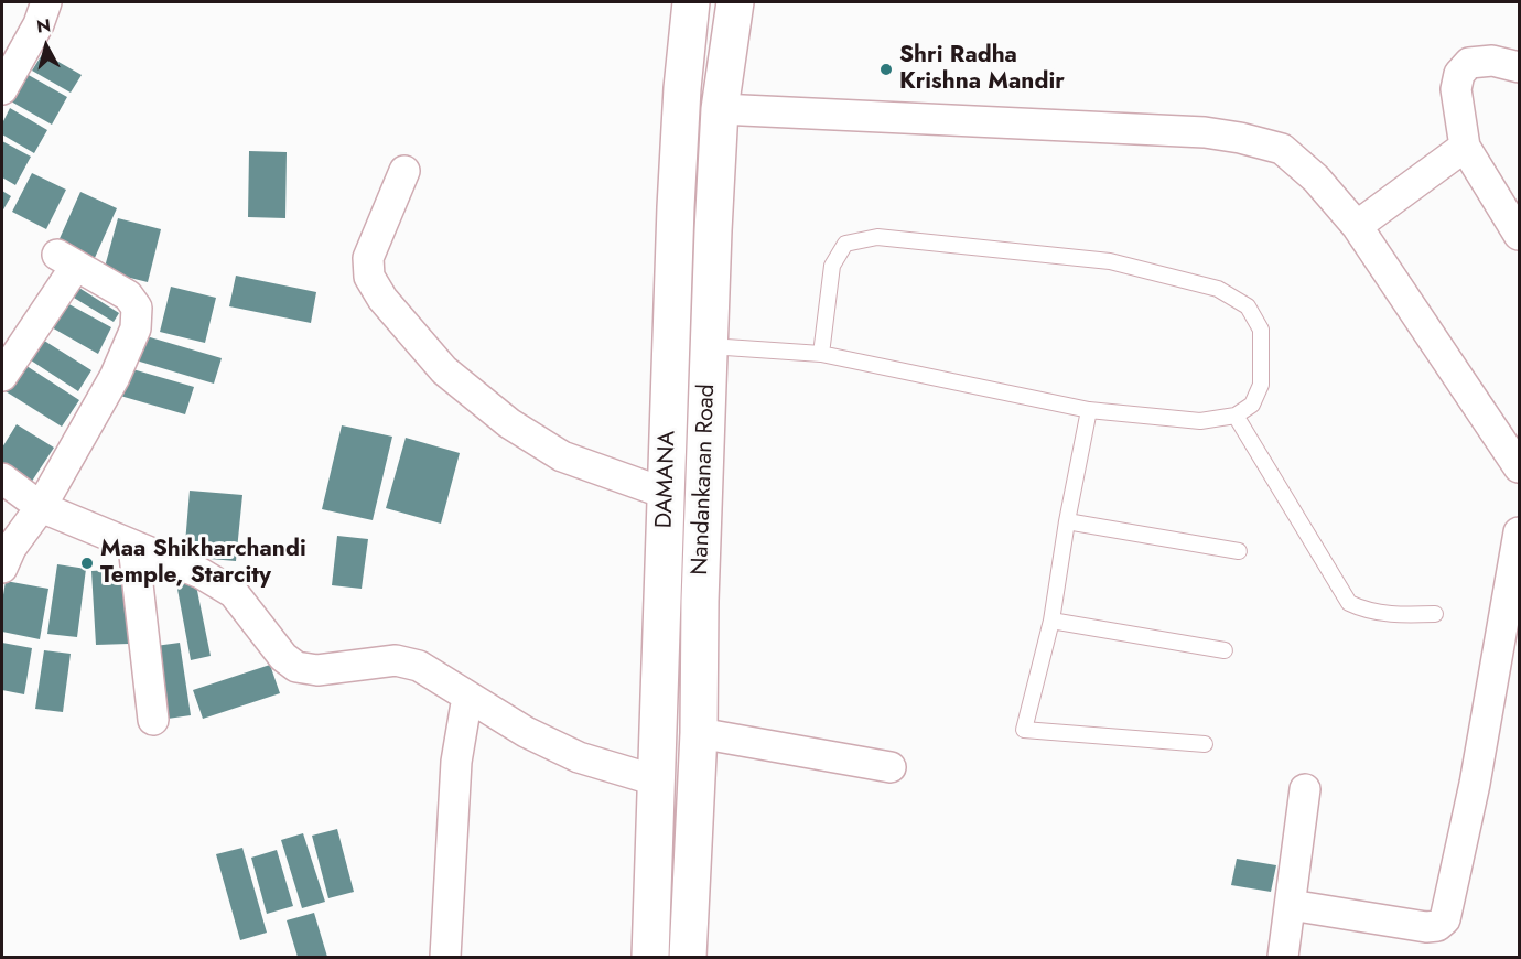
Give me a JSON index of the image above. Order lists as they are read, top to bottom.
{
  "streets": {
    "main road": ["DAMANA", "Nandankanan Road"]
  },
  "places": ["Shri Radha Krishna Mandir", "Maa Shikharchandi Temple, Starcity"],
  "north": "top"
}
